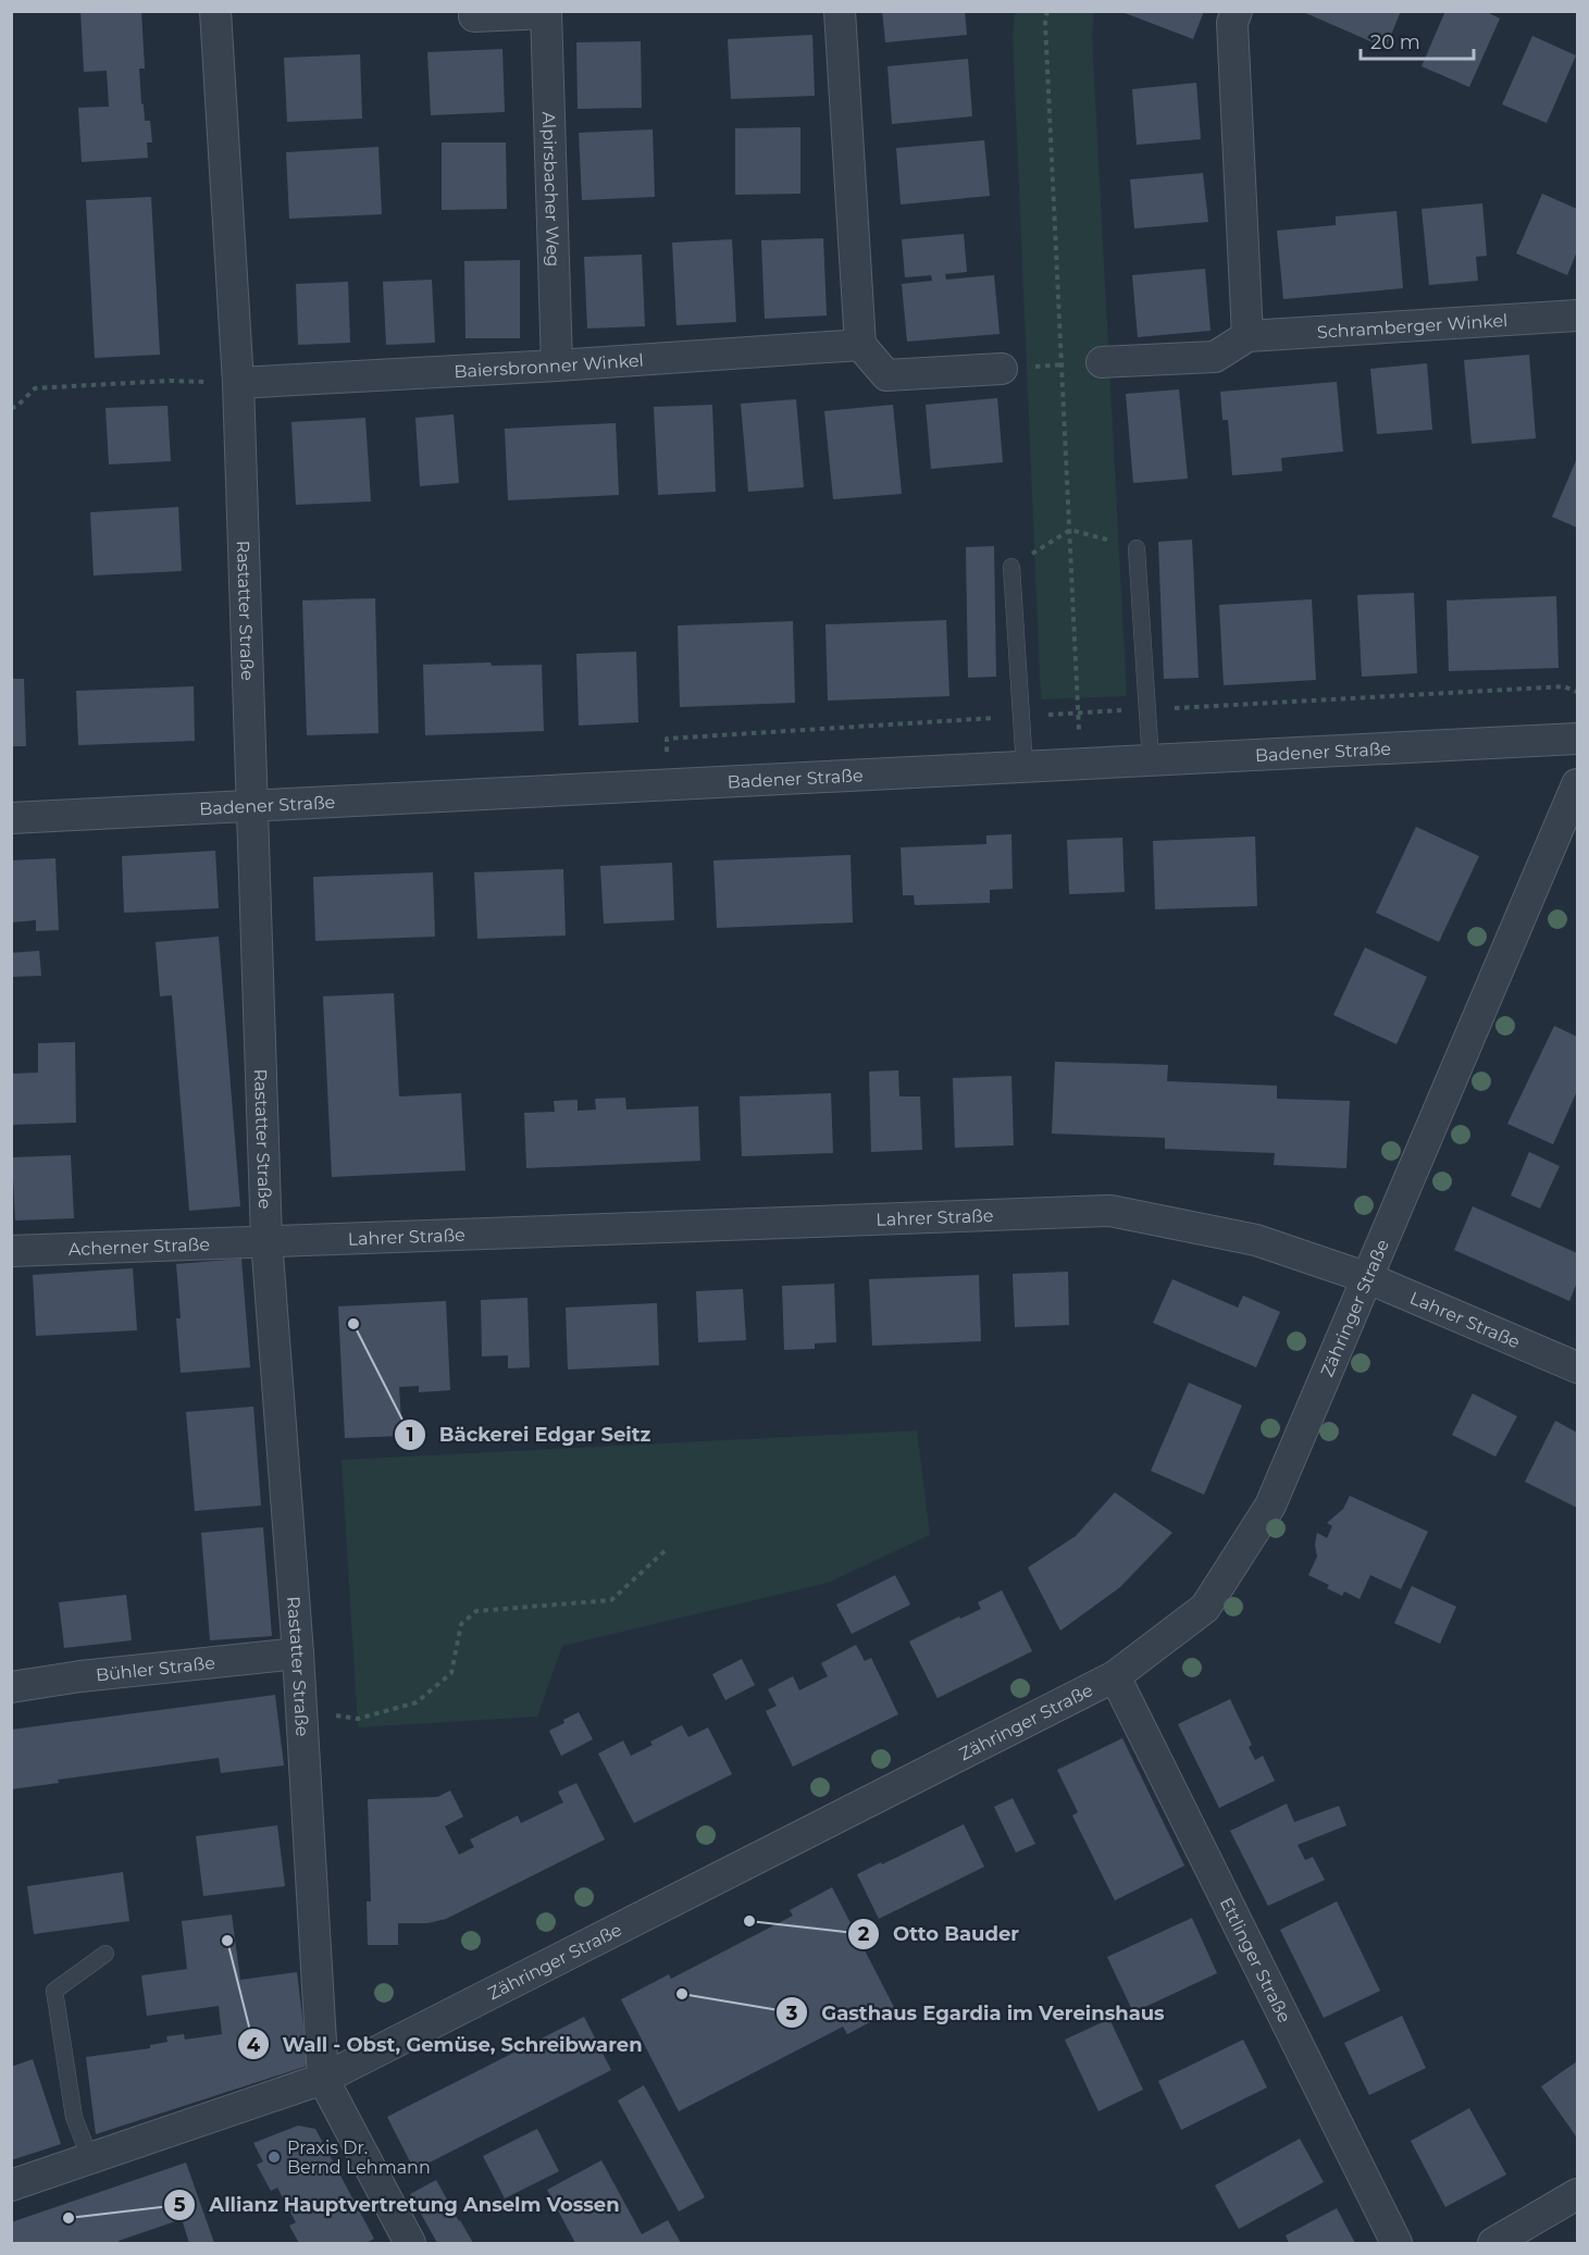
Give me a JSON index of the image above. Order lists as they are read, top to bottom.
{
  "streets": {
    "street": [
      "Alpirsbacher Weg",
      "Schramberger Winkel",
      "Baiersbronner Winkel",
      "Rastatter Straße",
      "Badener Straße",
      "Lahrer Straße",
      "Acherner Straße",
      "Zähringer Straße",
      "Bühler Straße",
      "Ettlinger Straße"
    ]
  },
  "crossings": [
    ["Alpirsbacher Weg", "Baiersbronner Winkel"],
    ["Baiersbronner Winkel", "Rastatter Straße"],
    ["Rastatter Straße", "Badener Straße"],
    ["Rastatter Straße", "Lahrer Straße"],
    ["Rastatter Straße", "Acherner Straße"],
    ["Rastatter Straße", "Zähringer Straße"],
    ["Rastatter Straße", "Bühler Straße"],
    ["Lahrer Straße", "Acherner Straße"],
    ["Lahrer Straße", "Zähringer Straße"],
    ["Zähringer Straße", "Ettlinger Straße"]
  ],
  "places": [
    "Bäckerei Edgar Seitz",
    "Otto Bauder",
    "Wall - Obst, Gemüse, Schreibwaren",
    "Gasthaus Egardia im Vereinshaus",
    "Praxis Dr. Bernd Lehmann",
    "Allianz Hauptvertretung Anselm Vossen"
  ],
  "scale_bar": "20 m"
}
